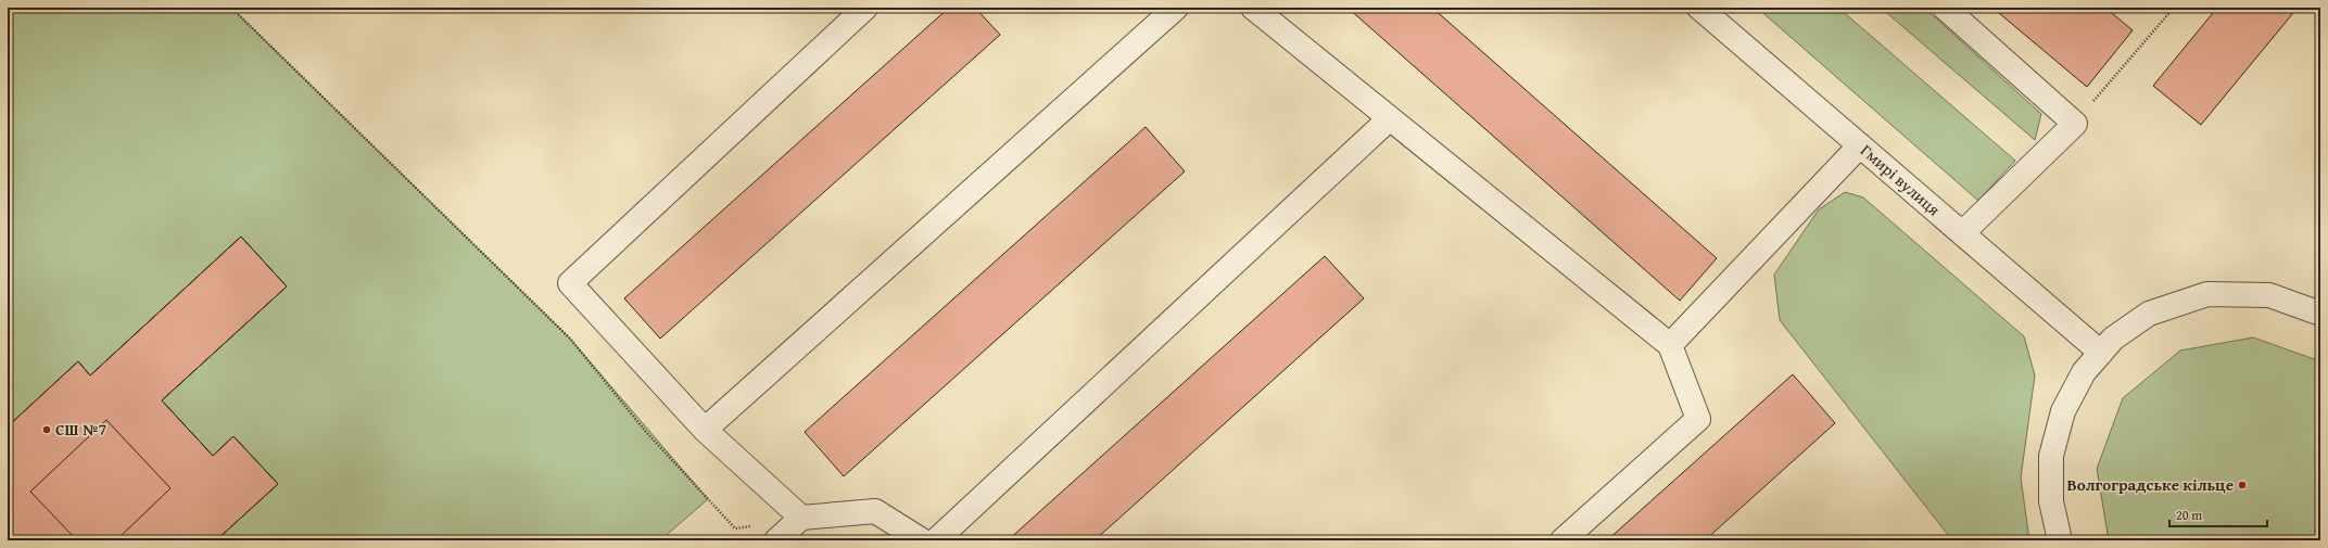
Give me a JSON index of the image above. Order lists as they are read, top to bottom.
{
  "streets": {
    "street": ["Гмирі вулиця"]
  },
  "places": ["СШ №7", "Волгоградське кільце"],
  "scale_bar": "20 m"
}
